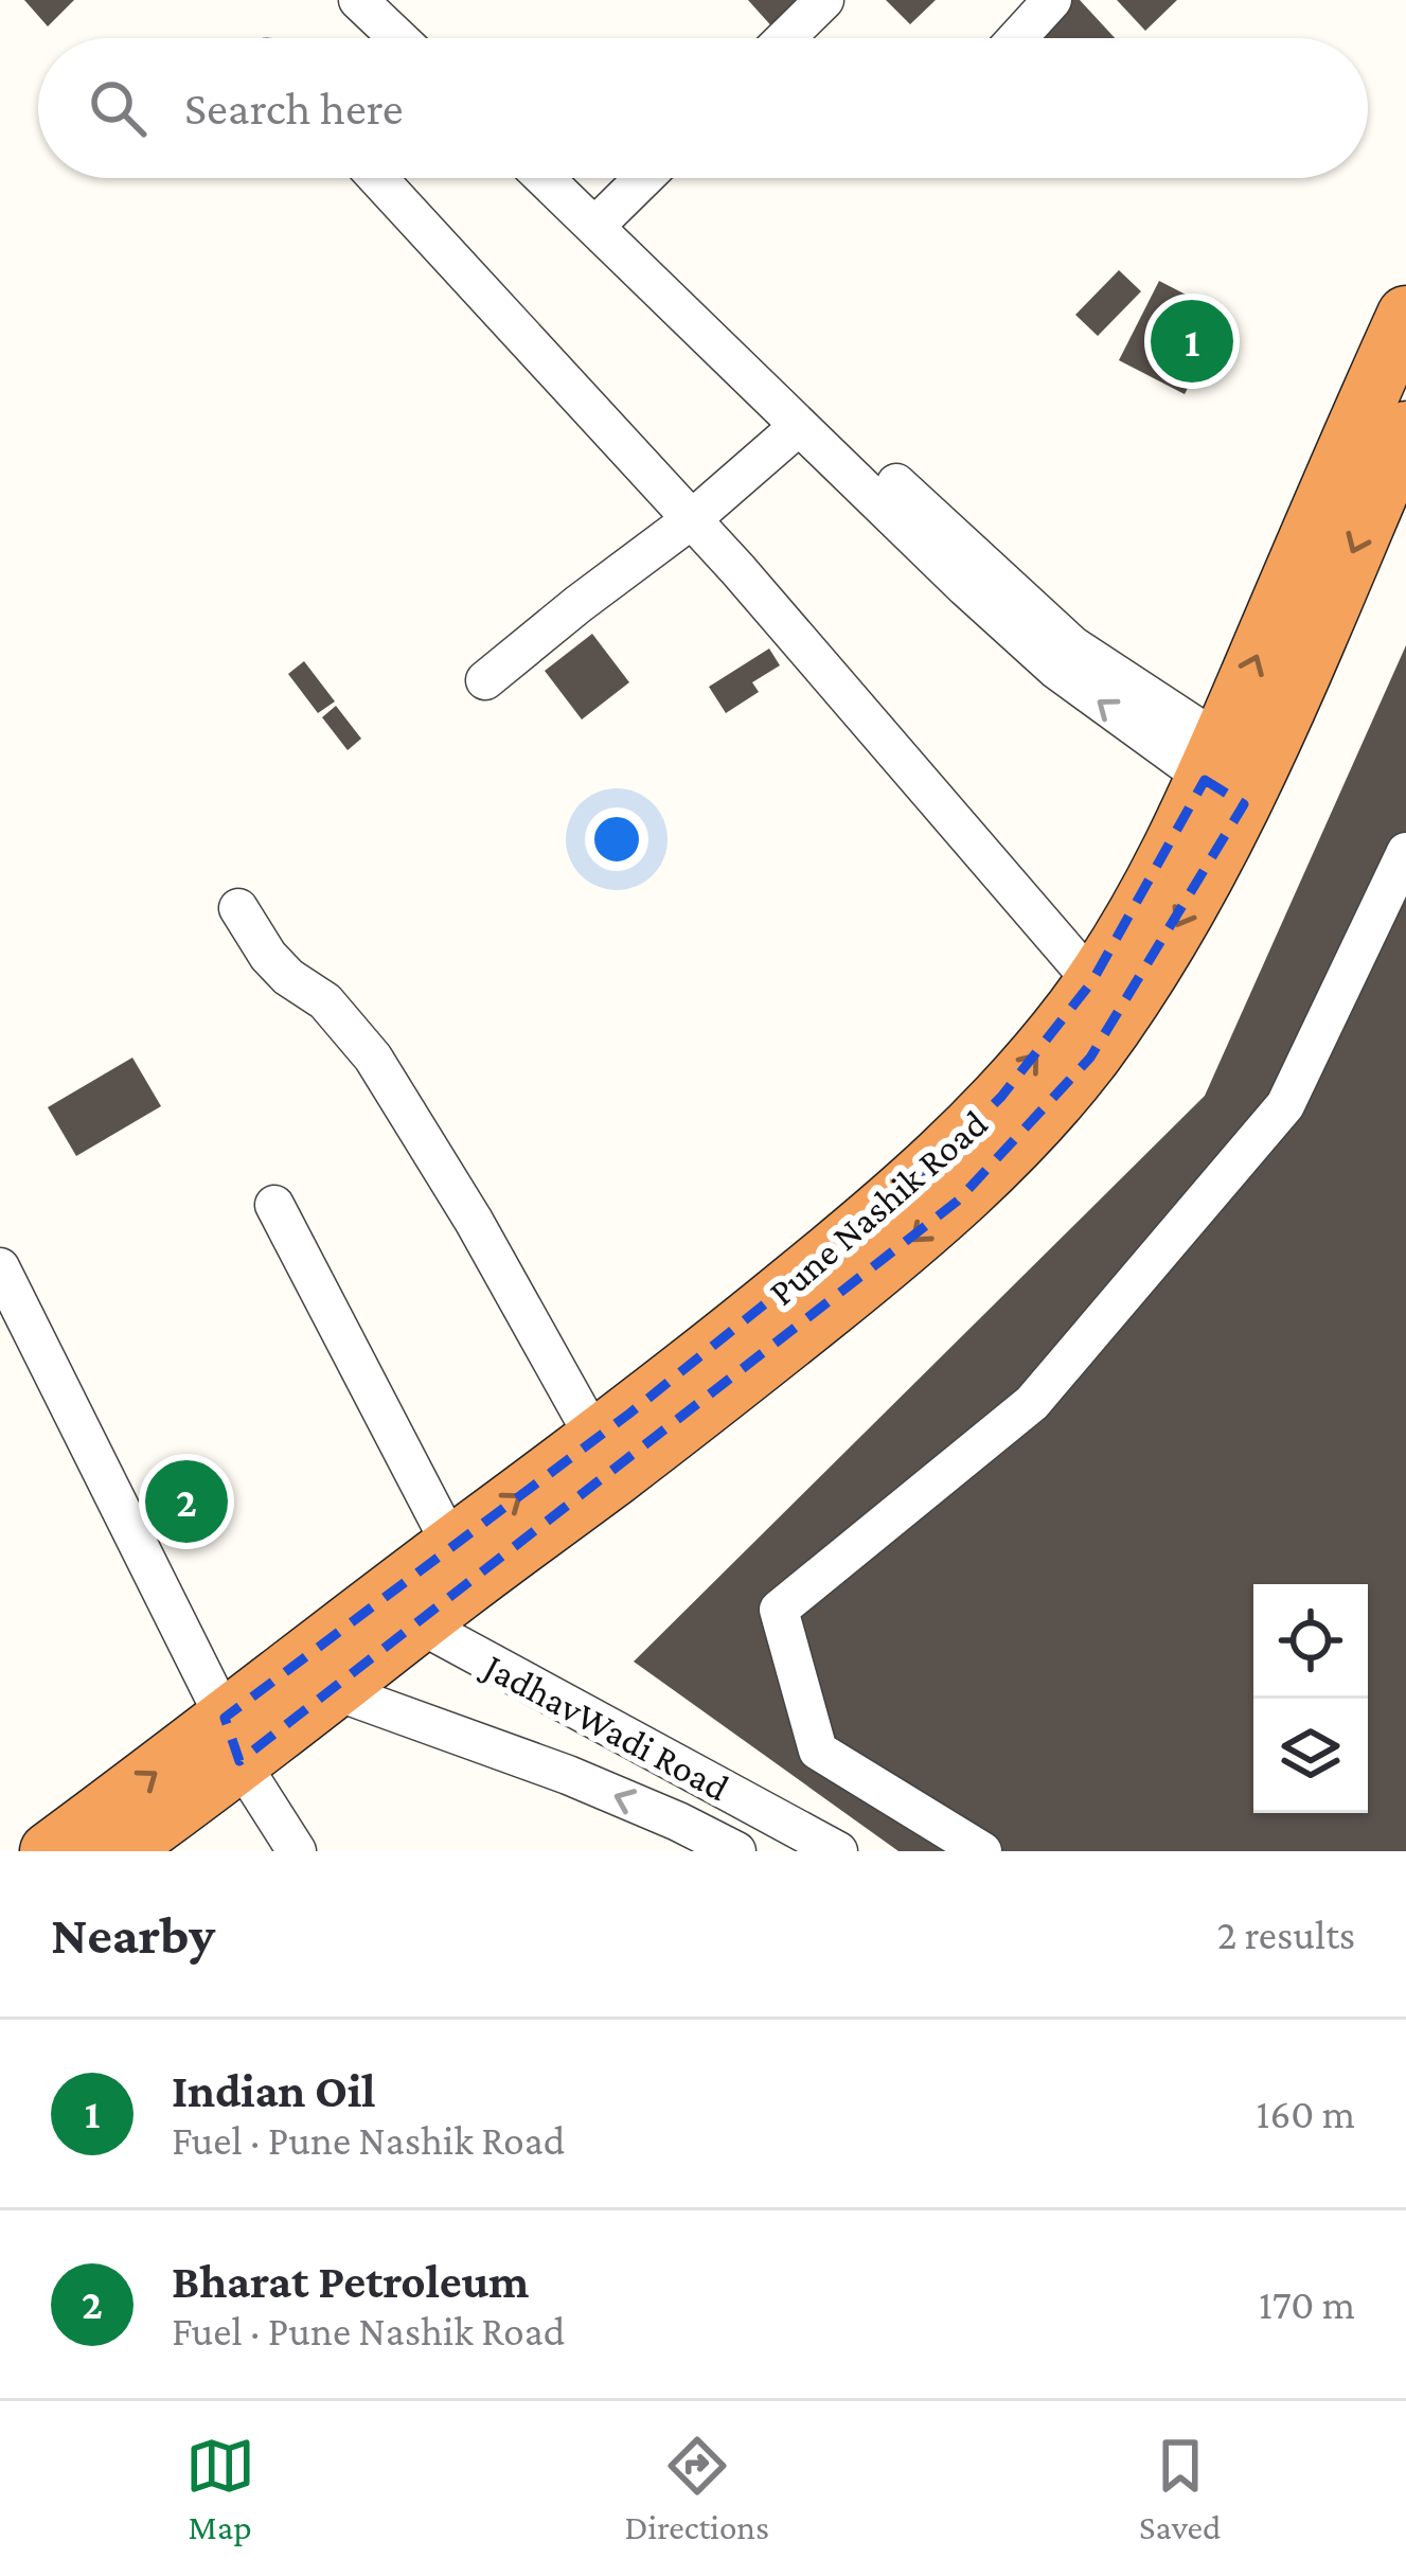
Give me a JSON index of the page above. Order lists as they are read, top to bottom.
{
  "streets": {
    "highway": ["Pune Nashik Road"],
    "street": ["JadhavWadi Road"]
  },
  "crossings": [
    ["Pune Nashik Road", "JadhavWadi Road"]
  ],
  "page": {
    "search": "Search here",
    "pins": ["1", "2"],
    "heading": ["Nearby", "2 results"],
    "list": [
      {
        "mark": "1",
        "name": "Indian Oil",
        "note": "Fuel · Pune Nashik Road",
        "value": "160 m"
      },
      {
        "mark": "2",
        "name": "Bharat Petroleum",
        "note": "Fuel · Pune Nashik Road",
        "value": "170 m"
      }
    ],
    "nav": ["Map", "Directions", "Saved"]
  }
}
